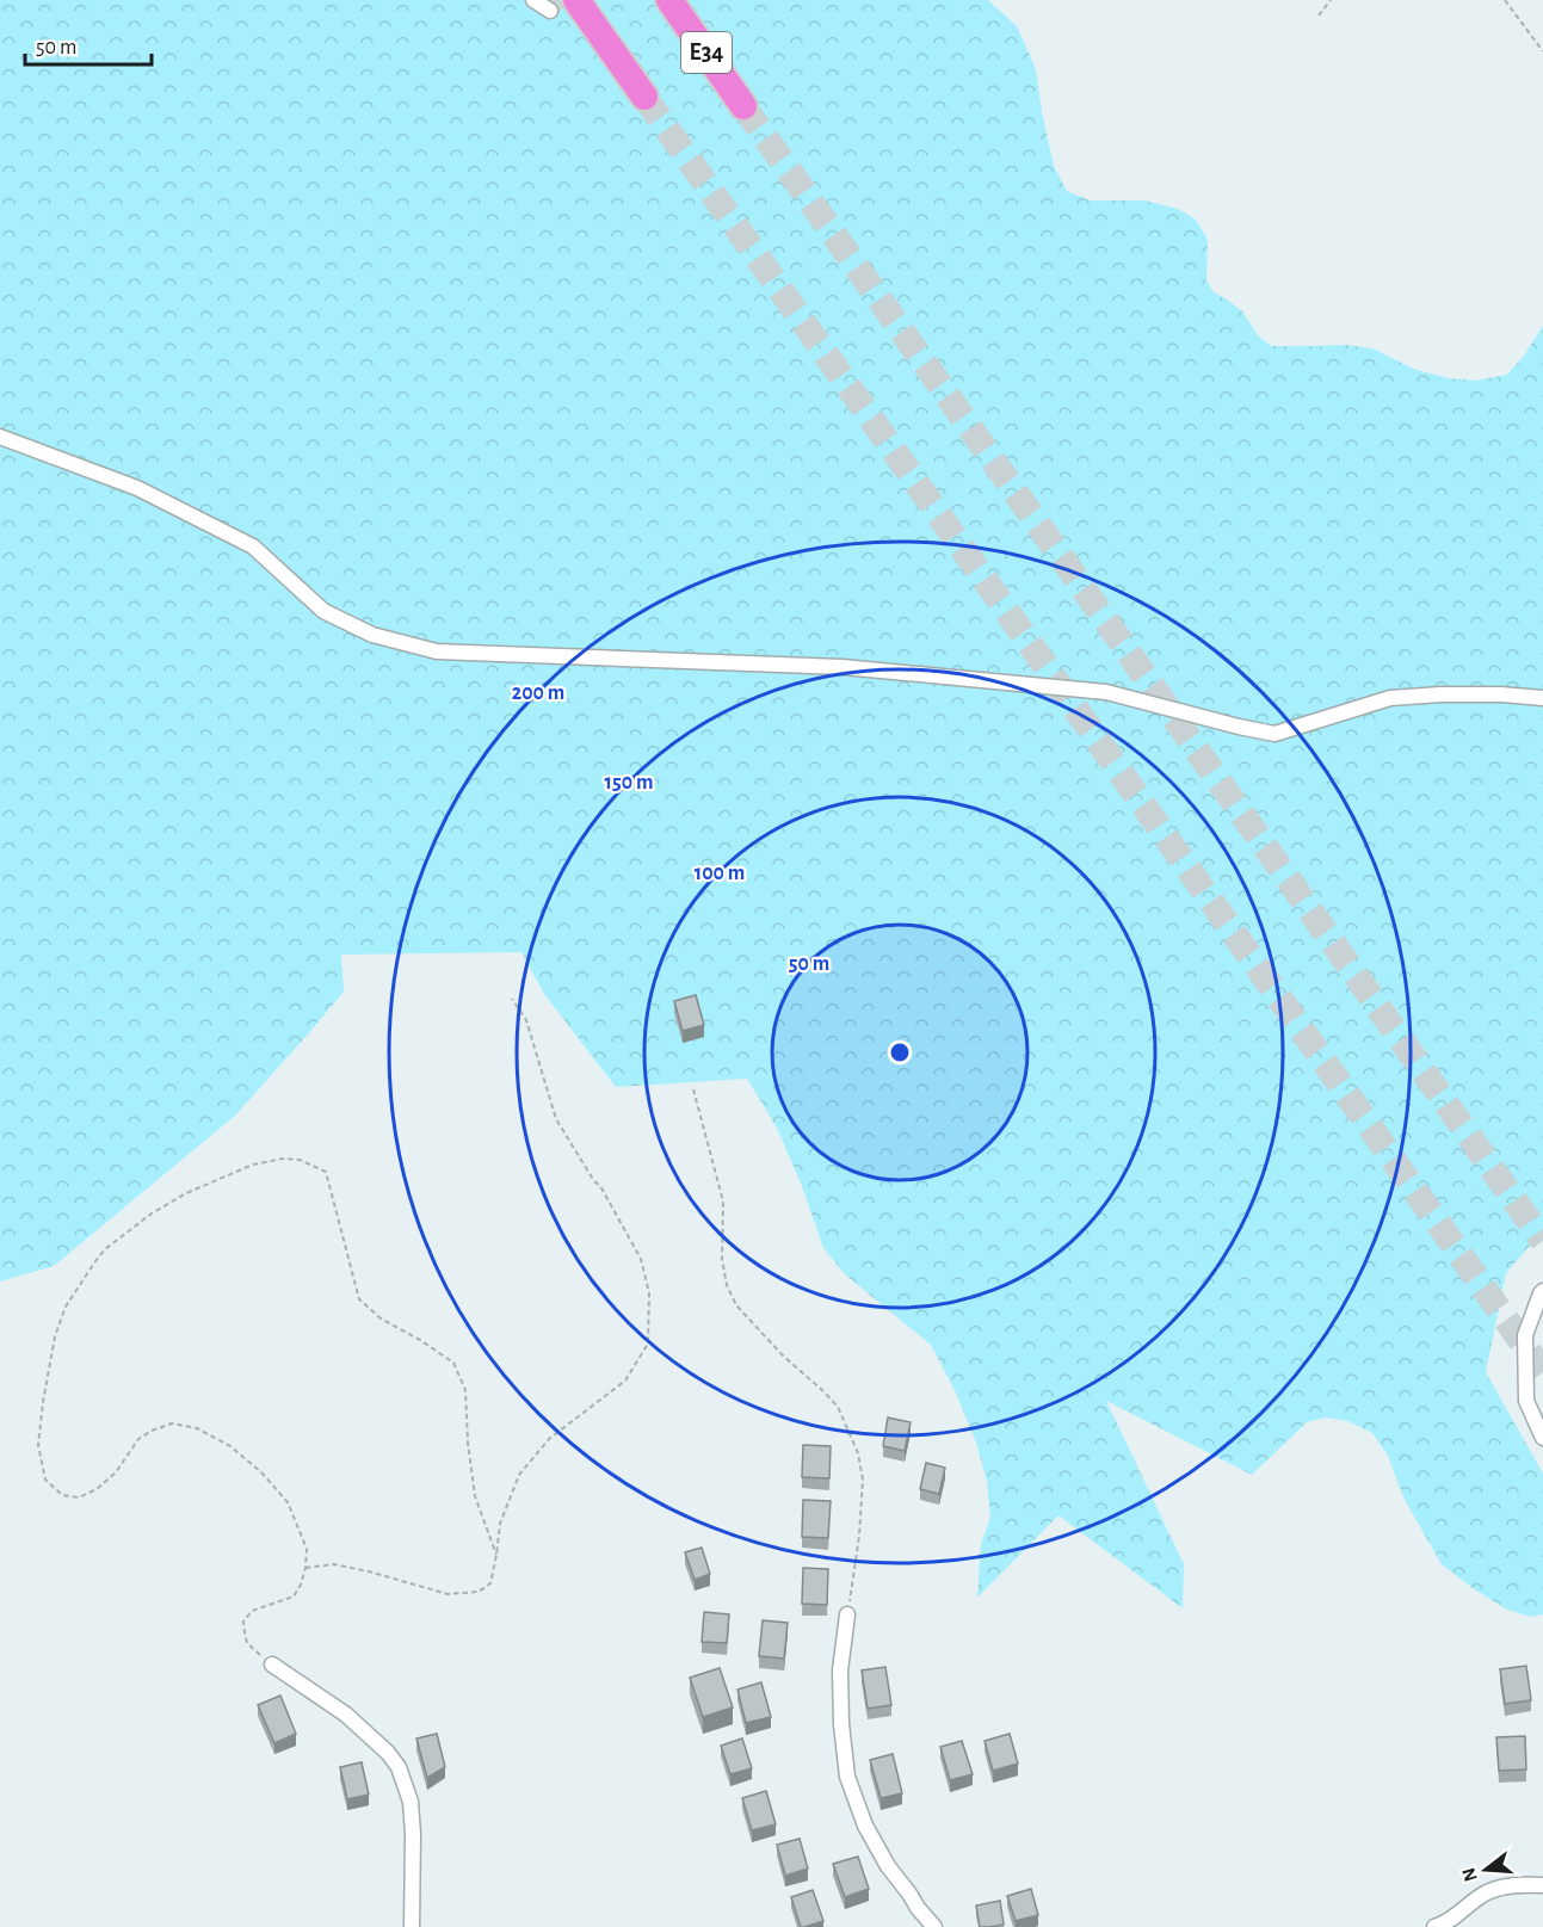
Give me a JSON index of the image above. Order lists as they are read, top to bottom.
{
  "streets": {
    "highway": ["E34"]
  },
  "scale_bar": "50 m",
  "north": "left",
  "rings": [
    "200 m",
    "150 m",
    "100 m",
    "50 m"
  ]
}
